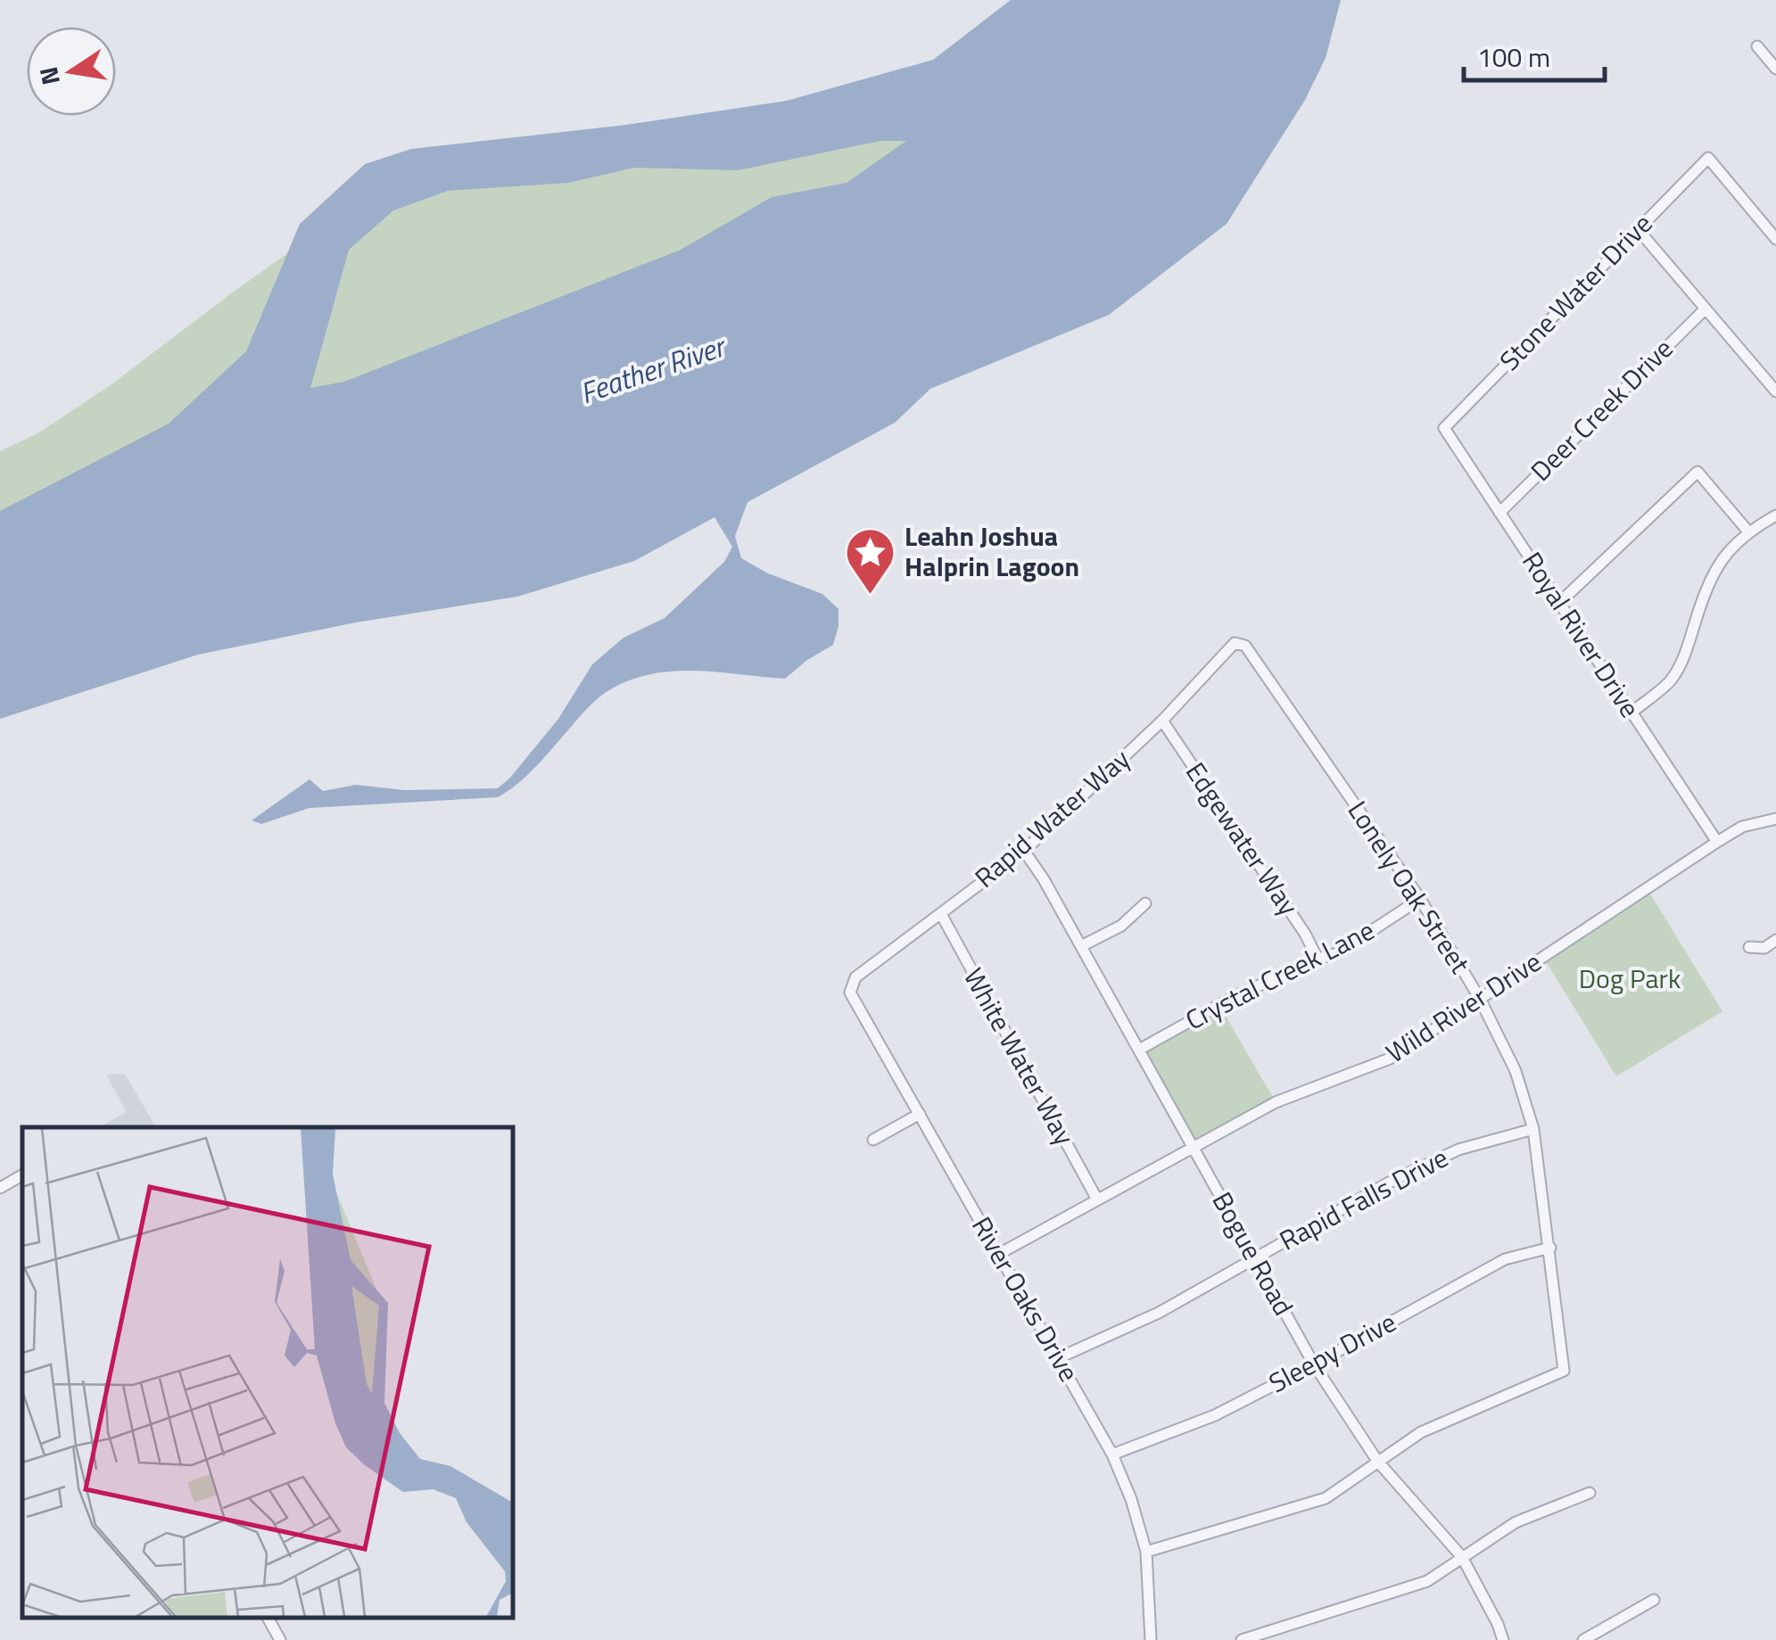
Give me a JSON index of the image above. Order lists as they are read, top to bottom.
{
  "streets": {
    "street": [
      "Stone Water Drive",
      "Deer Creek Drive",
      "Royal River Drive",
      "Rapid Water Way",
      "Edgewater Way",
      "Lonely Oak Street",
      "Crystal Creek Lane",
      "Wild River Drive",
      "White Water Way",
      "Rapid Falls Drive",
      "Bogue Road",
      "River Oaks Drive",
      "Sleepy Drive"
    ]
  },
  "crossings": [
    ["Stone Water Drive", "Royal River Drive"],
    ["Deer Creek Drive", "Royal River Drive"],
    ["Royal River Drive", "Wild River Drive"],
    ["Rapid Water Way", "Edgewater Way"],
    ["Rapid Water Way", "Lonely Oak Street"],
    ["Rapid Water Way", "White Water Way"],
    ["Rapid Water Way", "Bogue Road"],
    ["Rapid Water Way", "River Oaks Drive"],
    ["Edgewater Way", "Crystal Creek Lane"],
    ["Lonely Oak Street", "Crystal Creek Lane"],
    ["Lonely Oak Street", "Wild River Drive"],
    ["Lonely Oak Street", "Rapid Falls Drive"],
    ["Lonely Oak Street", "Bogue Road"],
    ["Lonely Oak Street", "Sleepy Drive"],
    ["Crystal Creek Lane", "Bogue Road"],
    ["Wild River Drive", "White Water Way"],
    ["Wild River Drive", "Bogue Road"],
    ["Wild River Drive", "River Oaks Drive"],
    ["Rapid Falls Drive", "Bogue Road"],
    ["Rapid Falls Drive", "River Oaks Drive"],
    ["Bogue Road", "Sleepy Drive"],
    ["River Oaks Drive", "Sleepy Drive"]
  ],
  "water": ["Feather River"],
  "parks": ["Dog Park"],
  "places": {
    "place": ["Leahn Joshua Halprin Lagoon"]
  },
  "scale_bar": "100 m",
  "north": "left"
}
